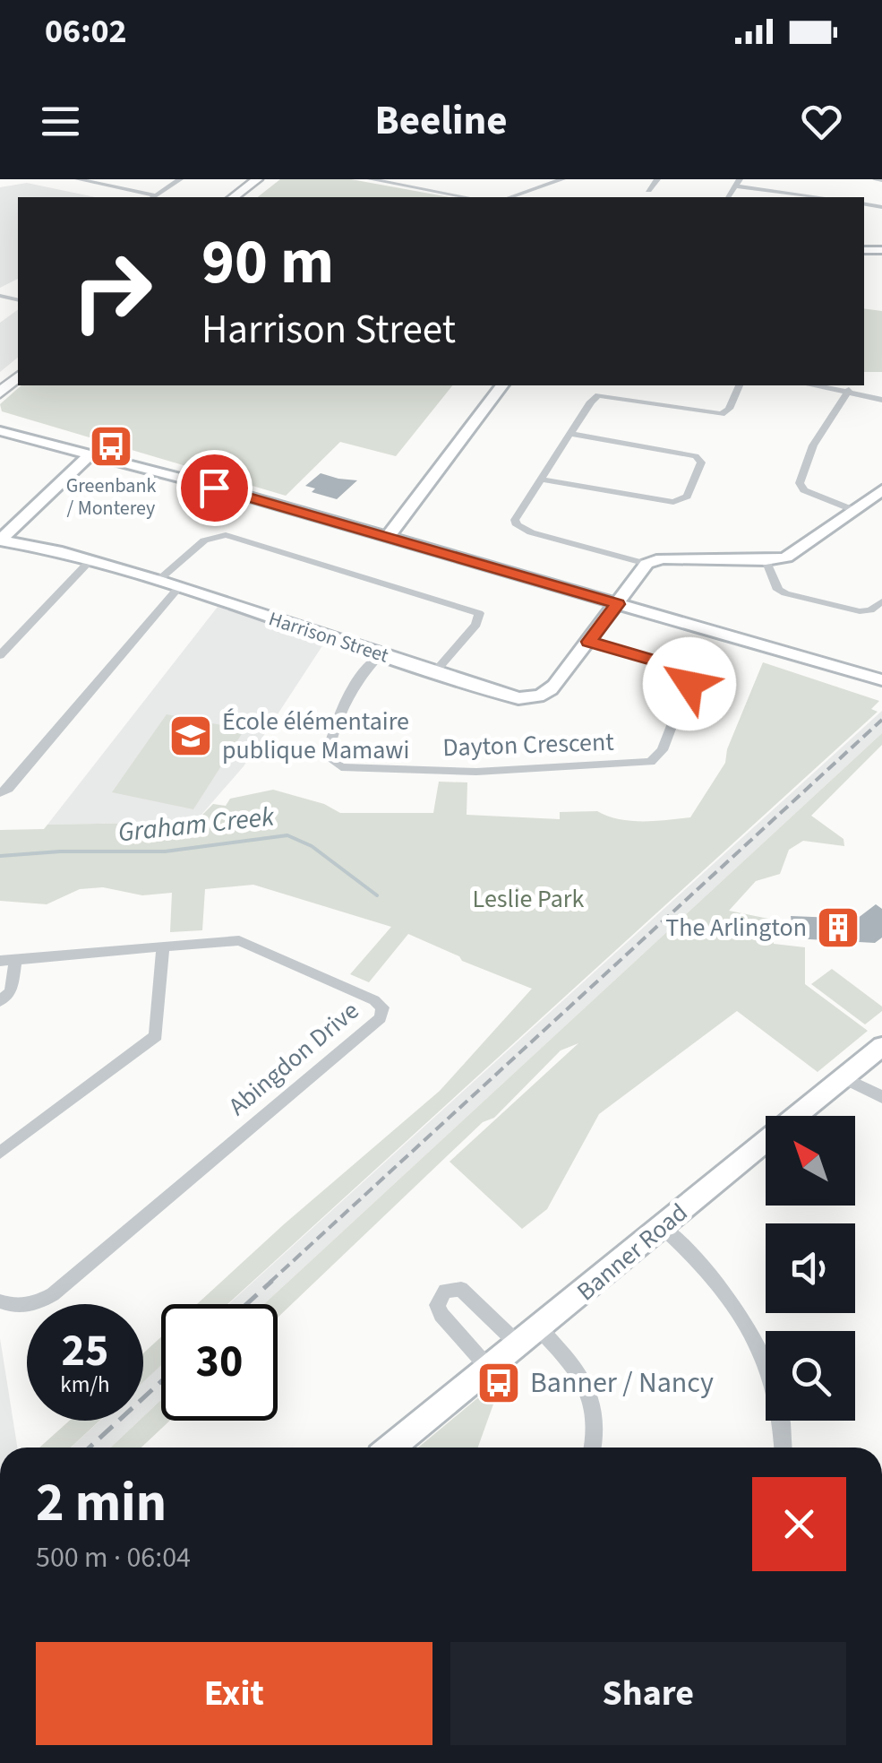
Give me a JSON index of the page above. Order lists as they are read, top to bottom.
{
  "streets": {
    "street": [
      "Harrison Street",
      "Dayton Crescent",
      "Abingdon Drive",
      "Banner Road"
    ]
  },
  "crossings": [
    ["Harrison Street", "Dayton Crescent"]
  ],
  "water": ["Graham Creek"],
  "parks": ["Leslie Park"],
  "places": {
    "bus stop": ["Greenbank / Monterey", "Banner / Nancy"],
    "school or university": ["École élémentaire publique Mamawi"],
    "building": ["The Arlington"]
  },
  "north": "top left",
  "page": {
    "status": "06:02",
    "header": "Beeline",
    "turn": ["90 m", "Harrison Street"],
    "speed": "25 km/h",
    "limit": "30",
    "heading": ["2 min", "500 m · 06:04"],
    "buttons": ["Exit", "Share"]
  }
}
